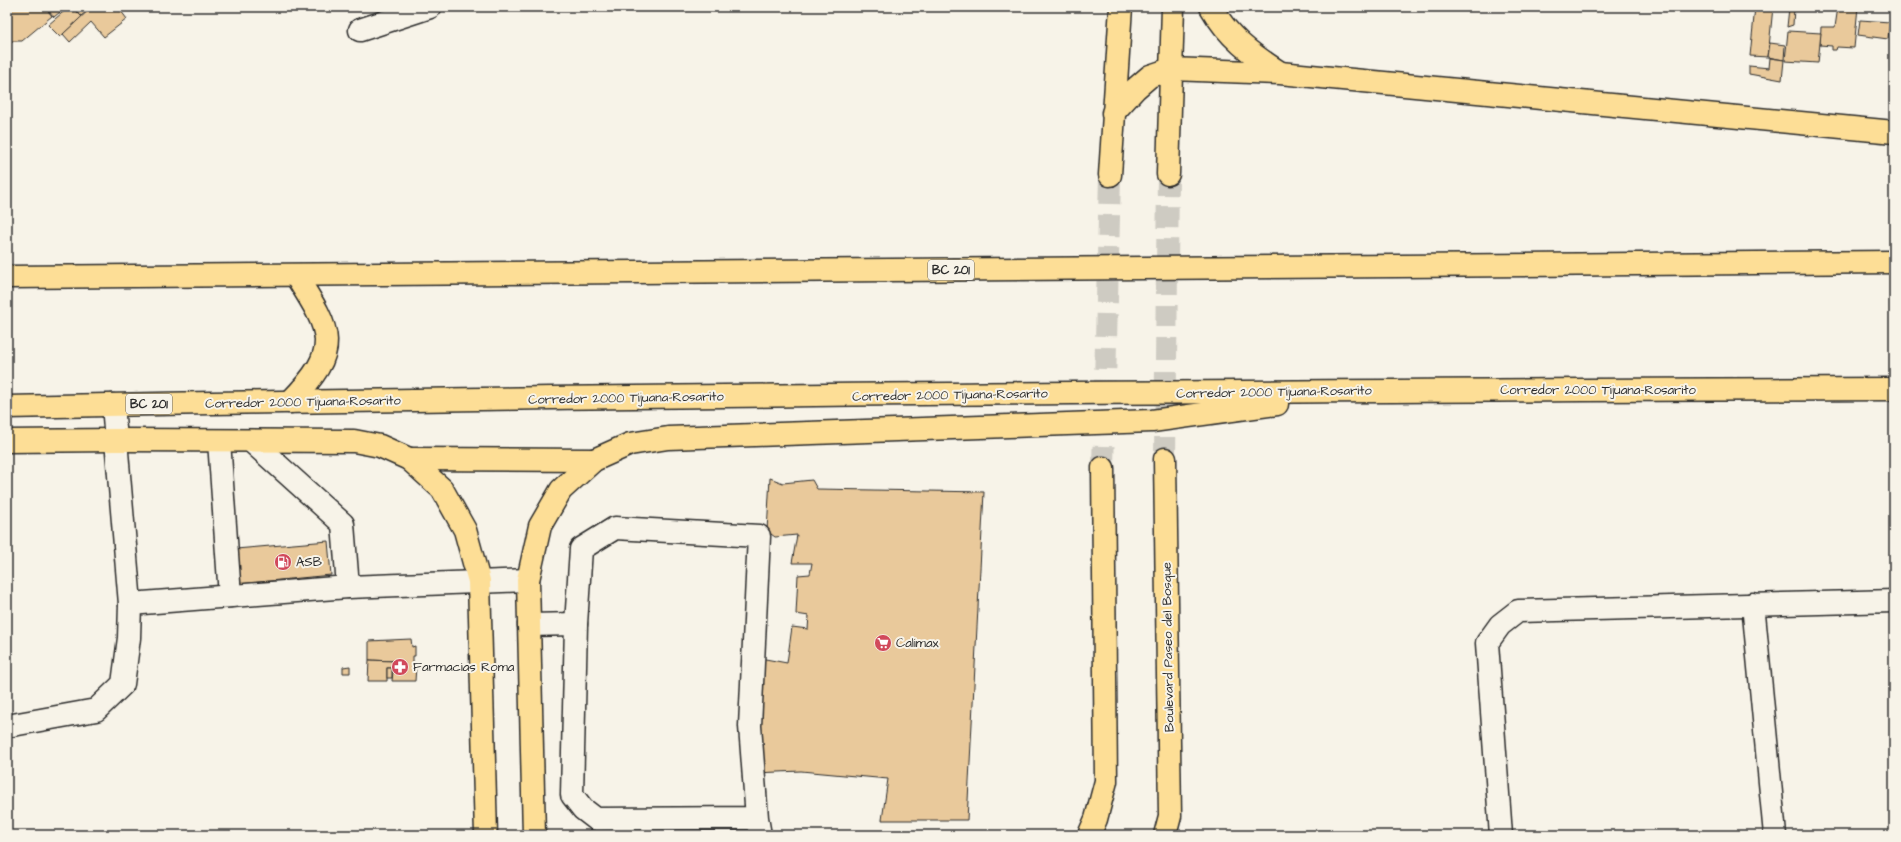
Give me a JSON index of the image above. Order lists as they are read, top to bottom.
{
  "streets": {
    "main road": ["BC 201", "Corredor 2000 Tijuana-Rosarito", "Boulevard Paseo del Bosque"]
  },
  "places": {
    "fuel station": ["ASB"],
    "supermarket": ["Calimax"],
    "pharmacy": ["Farmacias Roma"]
  }
}
